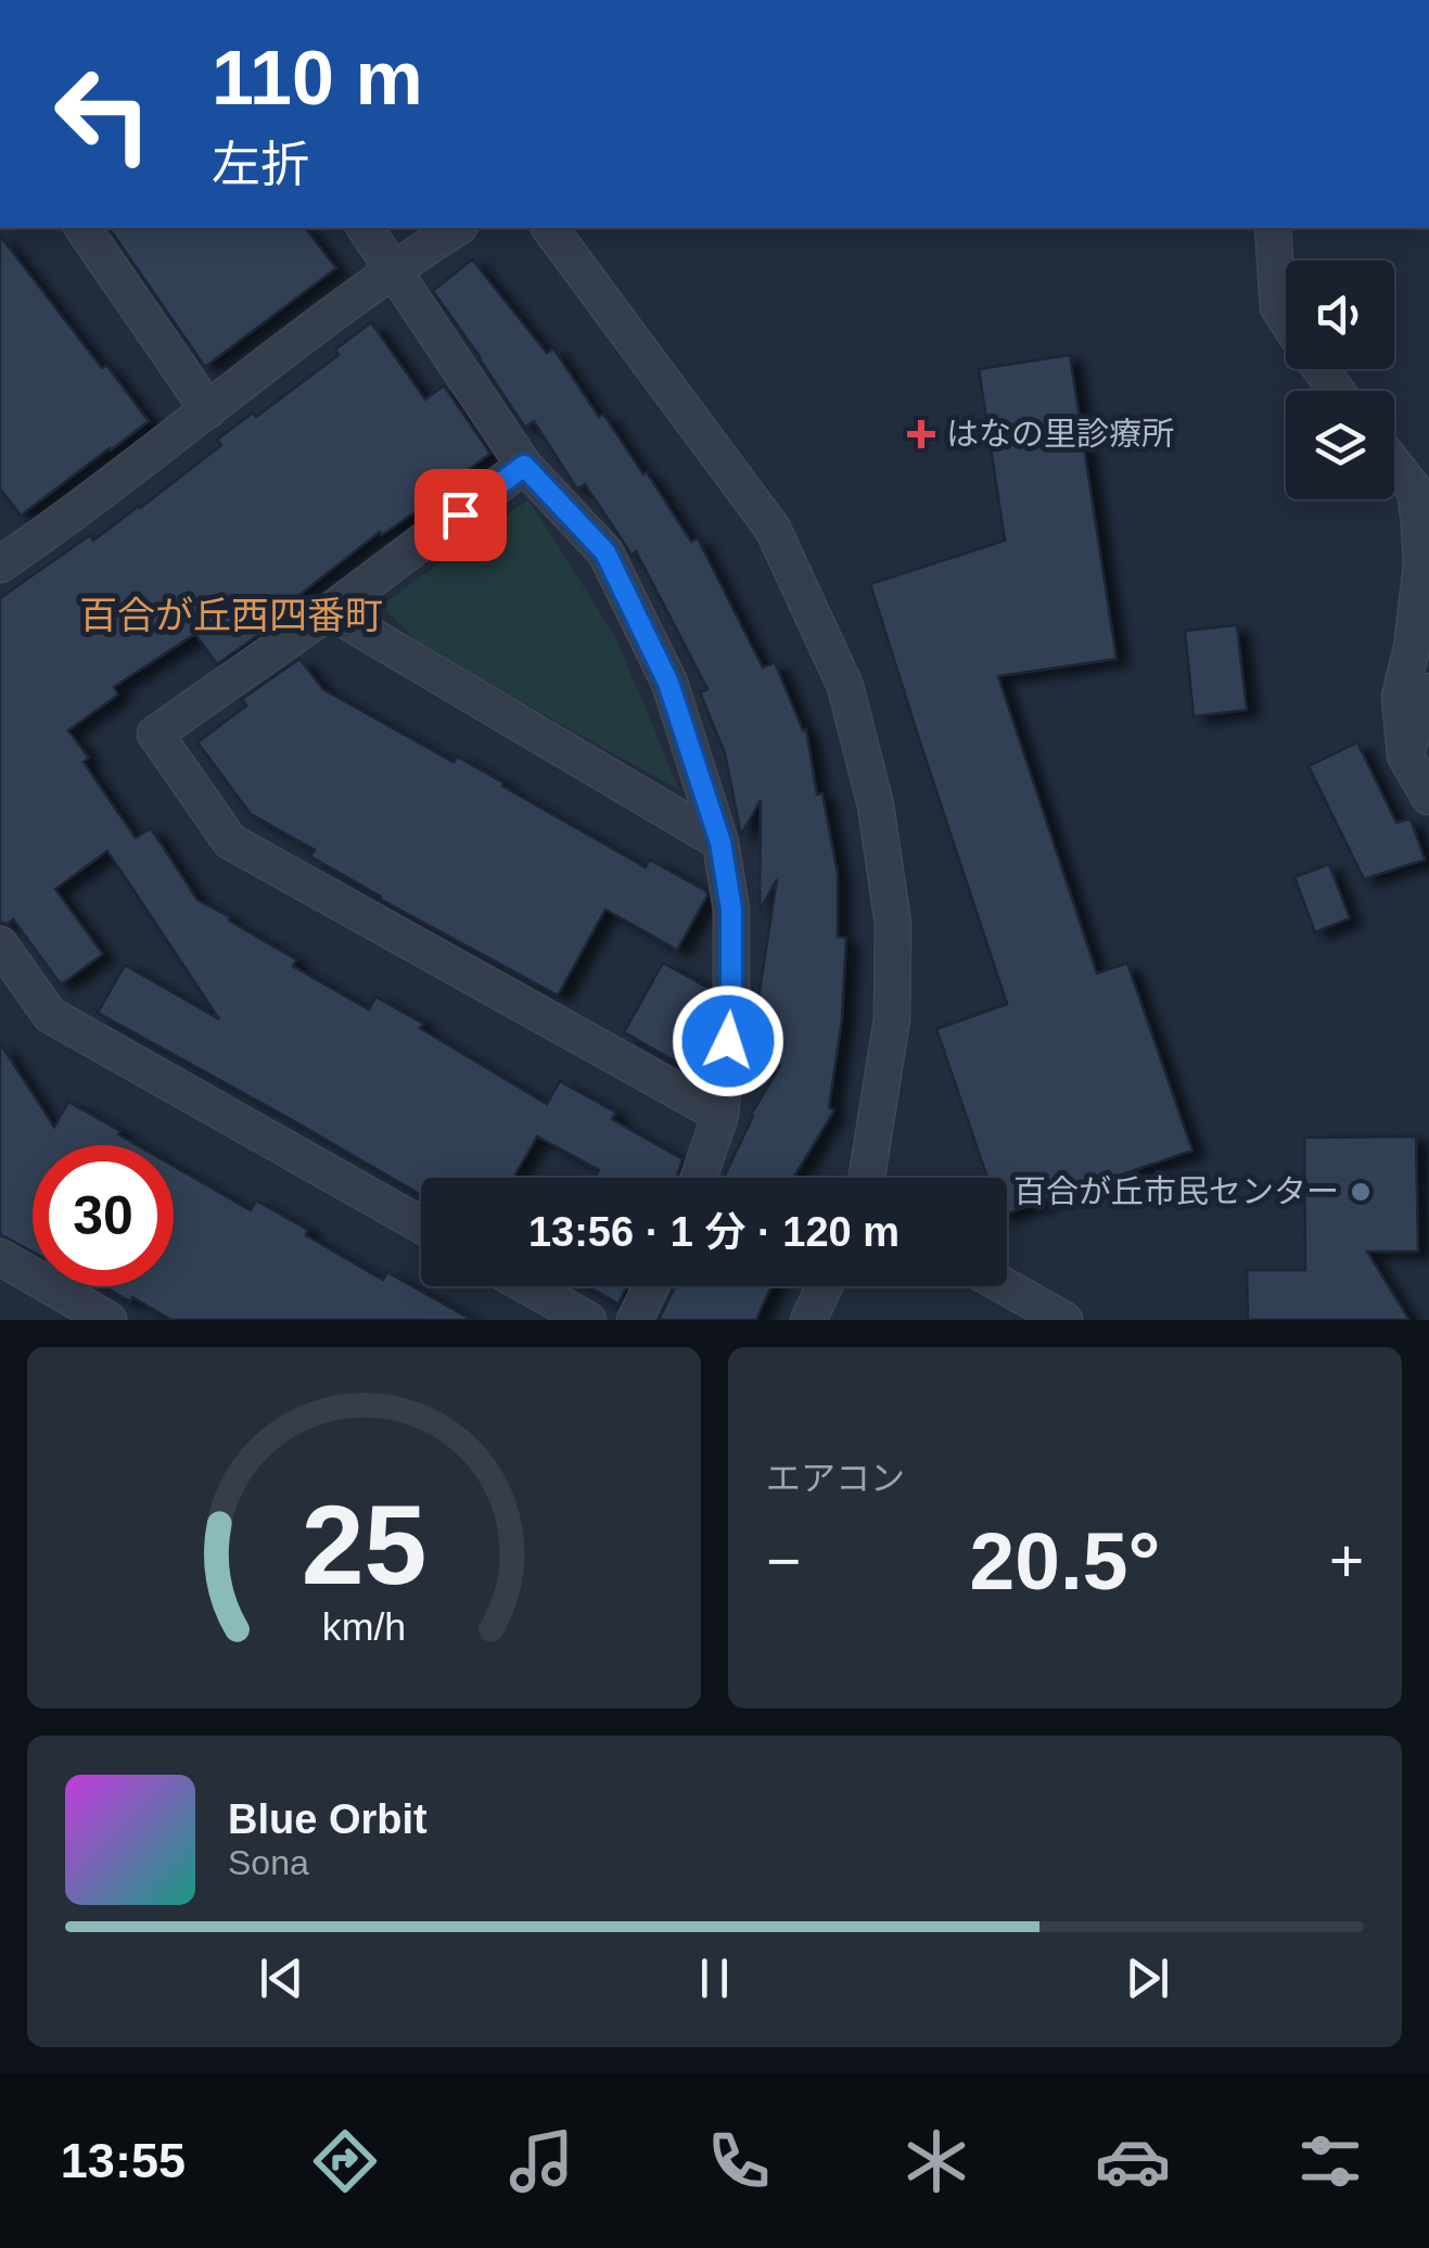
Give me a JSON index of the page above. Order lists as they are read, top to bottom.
{
  "districts": ["百合が丘西四番町"],
  "places": {
    "health": ["はなの里診療所"],
    "other": ["百合が丘市民センター"]
  },
  "page": {
    "turn": ["110 m", "左折"],
    "limit": "30",
    "trip": "13:56 · 1 分 · 120 m",
    "tile": "エアコン",
    "heat": ["−", "20.5°", "+"],
    "song": ["Blue Orbit", "Sona"],
    "tabs": "13:55",
    "gauge": ["25", "km/h"]
  }
}
